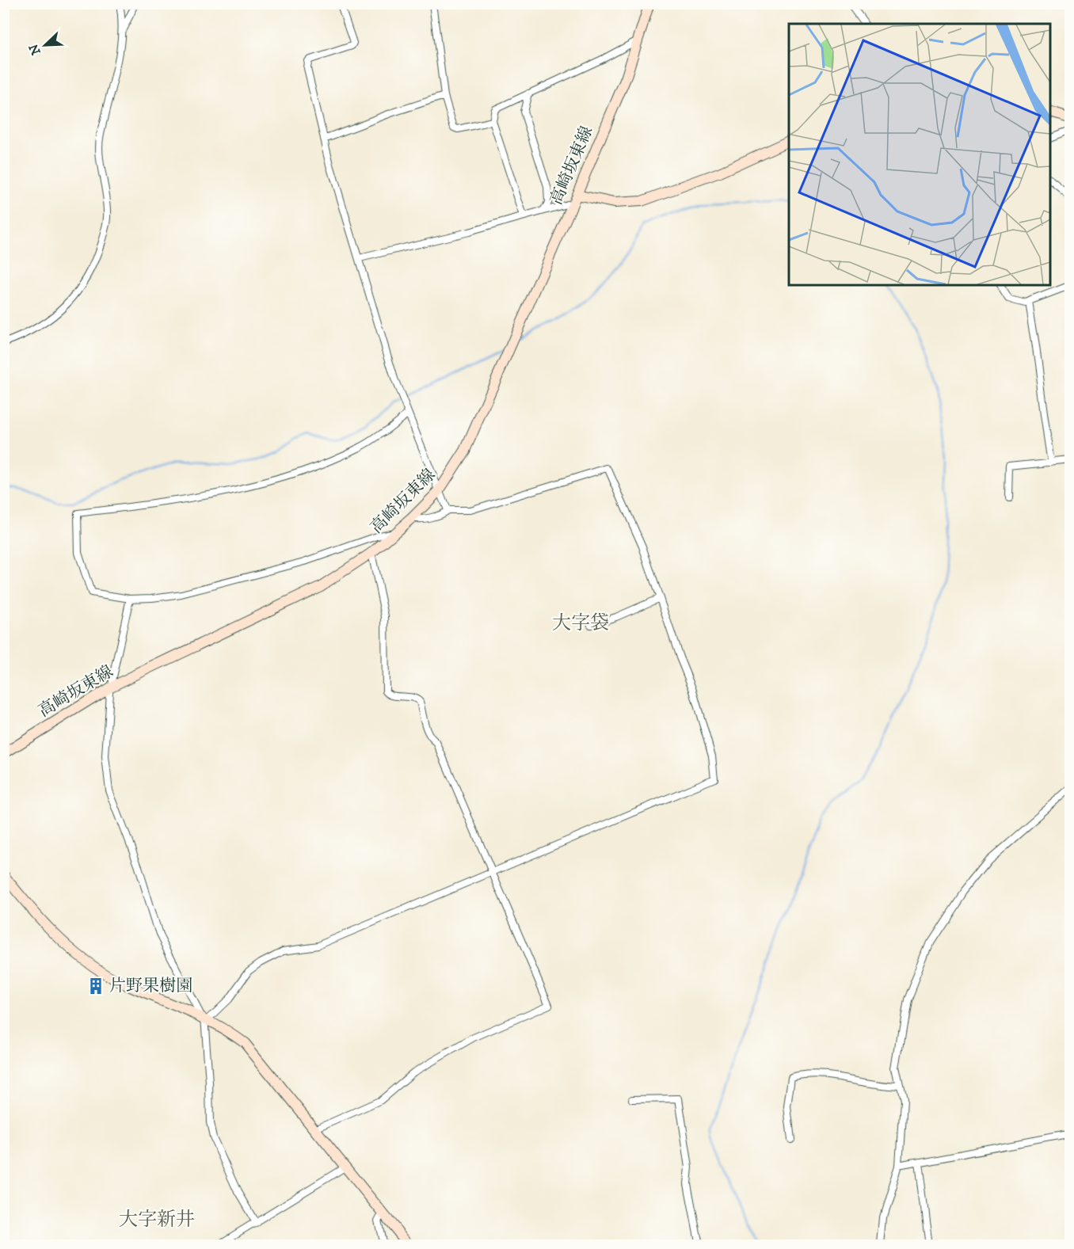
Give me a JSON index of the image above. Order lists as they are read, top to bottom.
{
  "streets": {
    "main road": ["高崎坂東線"]
  },
  "districts": ["大字袋", "大字新井"],
  "places": {
    "building": ["片野果樹園"]
  },
  "north": "bottom left"
}
